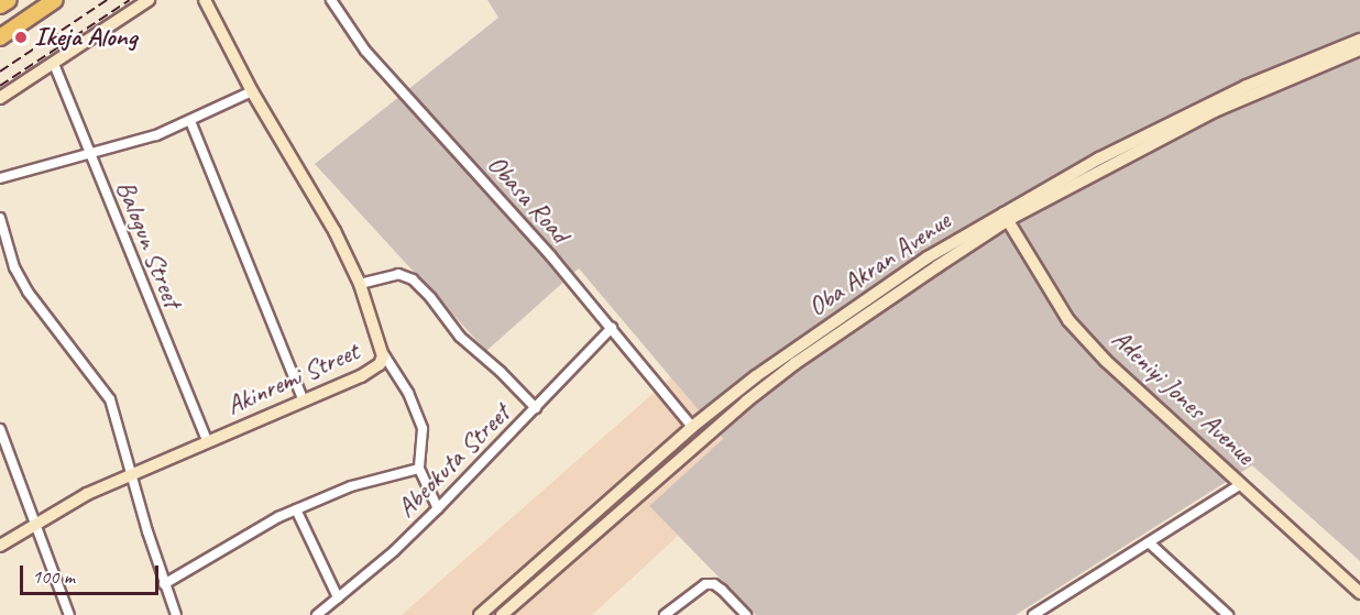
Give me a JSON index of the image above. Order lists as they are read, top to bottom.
{
  "streets": {
    "main road": ["Oba Akran Avenue", "Akinremi Street", "Adeniyi Jones Avenue"],
    "street": ["Obasa Road", "Balogun Street", "Abeokuta Street"]
  },
  "crossings": [
    ["Obasa Road", "Oba Akran Avenue"],
    ["Obasa Road", "Abeokuta Street"],
    ["Balogun Street", "Akinremi Street"],
    ["Oba Akran Avenue", "Adeniyi Jones Avenue"]
  ],
  "places": ["Ikeja Along"],
  "scale_bar": "100 m"
}
